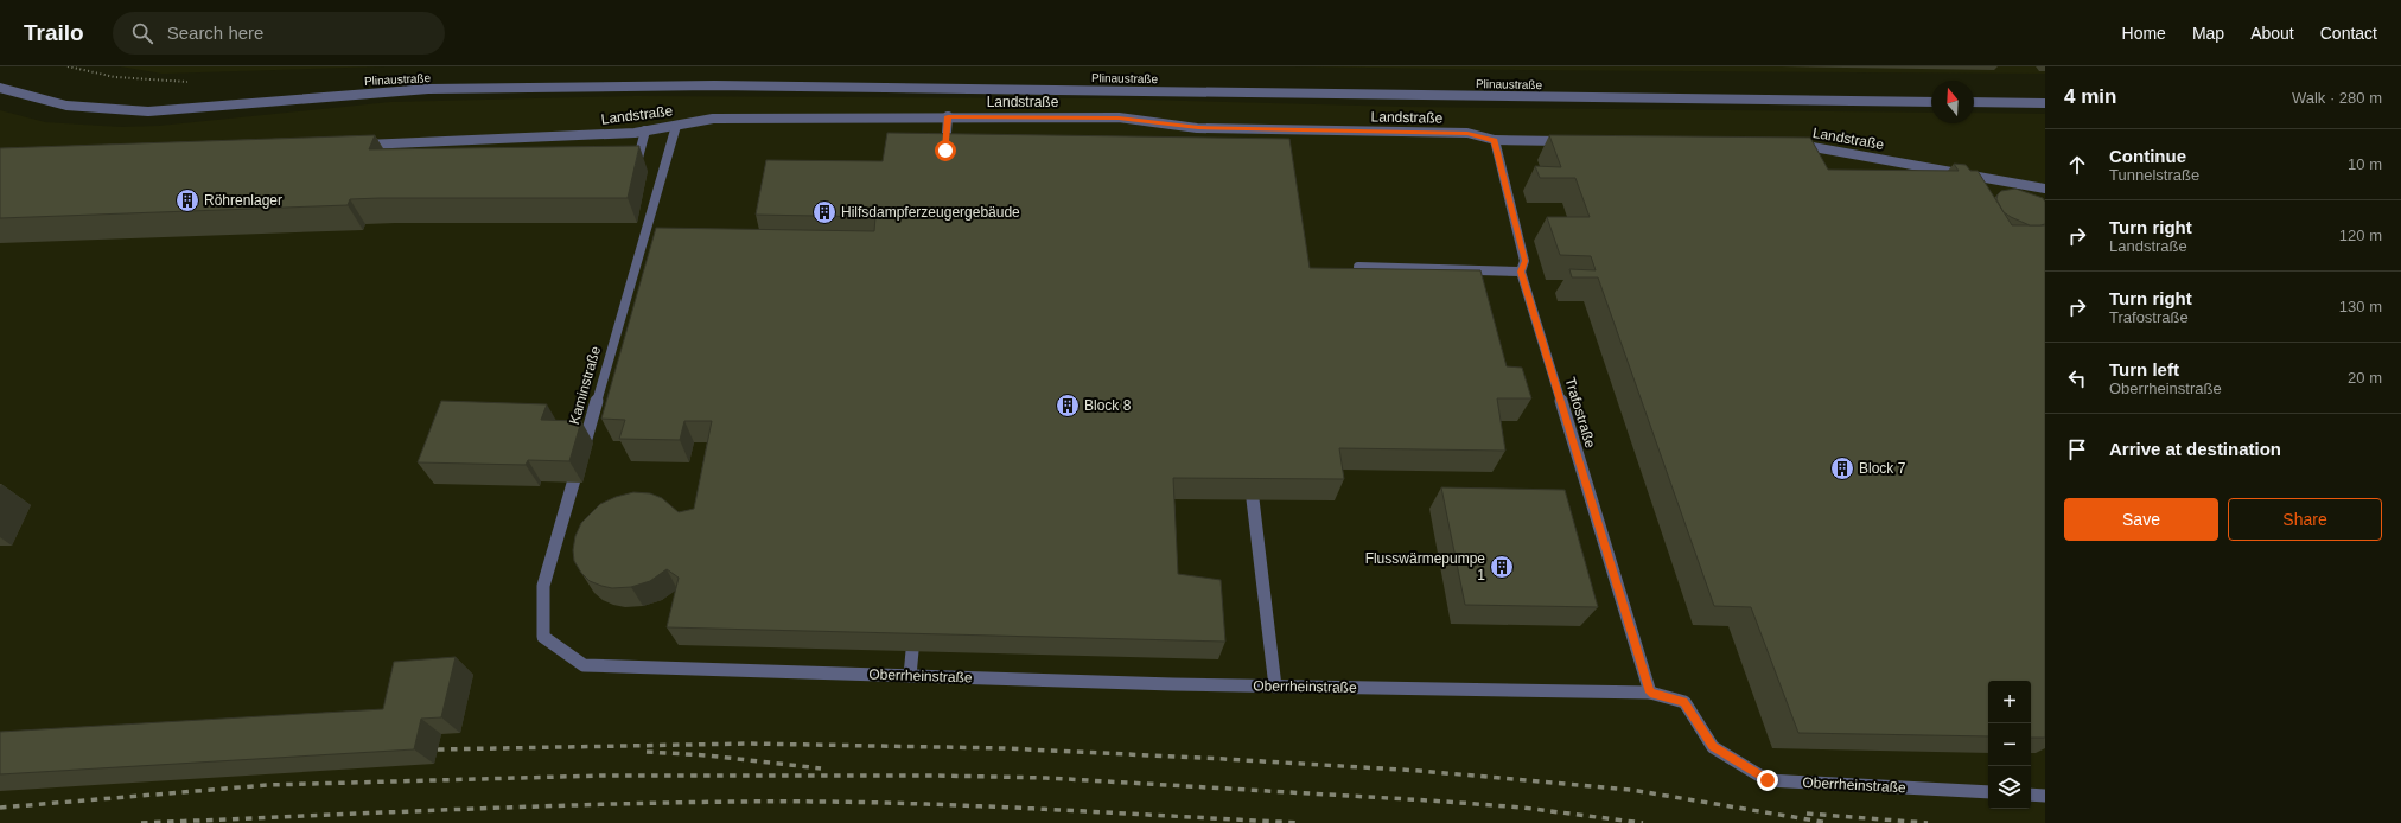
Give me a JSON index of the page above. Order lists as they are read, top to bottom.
{
  "streets": {
    "street": [
      "Plinaustraße",
      "Landstraße",
      "Kaminstraße",
      "Trafostraße",
      "Oberrheinstraße"
    ]
  },
  "crossings": [
    ["Landstraße", "Kaminstraße"],
    ["Landstraße", "Trafostraße"],
    ["Kaminstraße", "Oberrheinstraße"],
    ["Trafostraße", "Oberrheinstraße"]
  ],
  "places": {
    "building": [
      "Röhrenlager",
      "Hilfsdampferzeugergebäude",
      "Block 8",
      "Block 7",
      "Flusswärmepumpe 1"
    ]
  },
  "north": "top",
  "page": {
    "header": "Trailo",
    "search": "Search here",
    "nav": [
      "Home",
      "Map",
      "About",
      "Contact"
    ],
    "heading": ["4 min", "Walk · 280 m"],
    "list": [
      ["Continue", "Tunnelstraße", "10 m"],
      ["Turn right", "Landstraße", "120 m"],
      ["Turn right", "Trafostraße", "130 m"],
      ["Turn left", "Oberrheinstraße", "20 m"],
      "Arrive at destination"
    ],
    "buttons": ["Save", "Share"],
    "map_buttons": ["+", "−"]
  }
}
